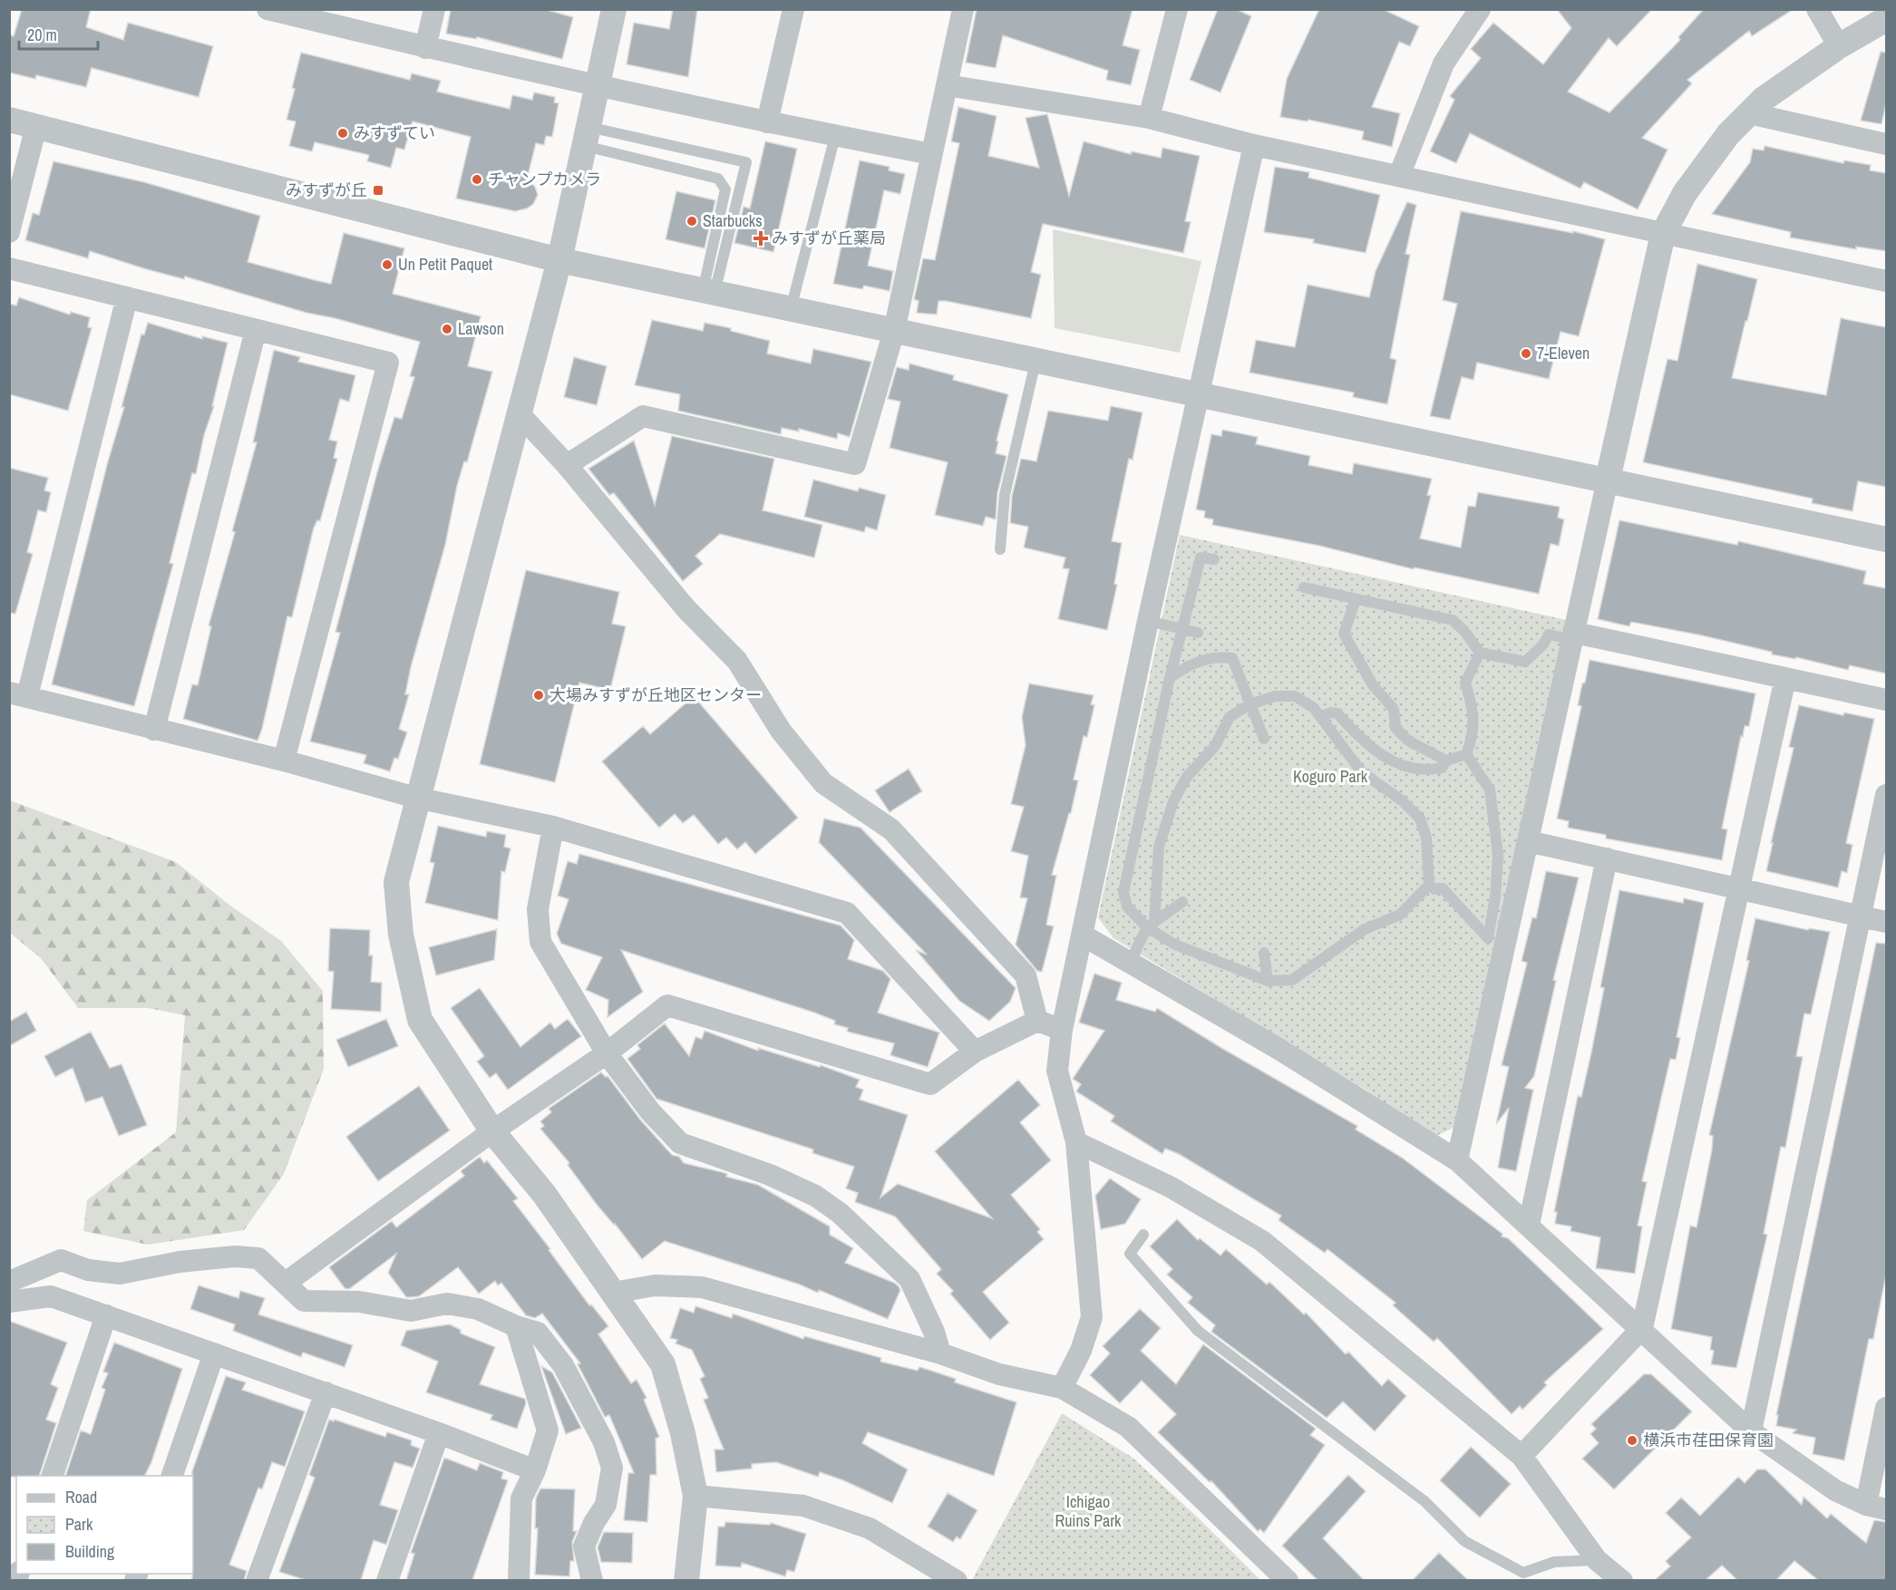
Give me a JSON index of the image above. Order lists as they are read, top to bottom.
{
  "parks": ["Koguro Park", "Ichigao Ruins Park"],
  "places": {
    "other": [
      "みすずてい",
      "チャンプカメラ",
      "Starbucks",
      "Un Petit Paquet",
      "Lawson",
      "7-Eleven",
      "大場みすずが丘地区センター",
      "横浜市荏田保育園"
    ],
    "transit": ["みすずが丘"],
    "health": ["みすずが丘薬局"]
  },
  "legend": ["Road", "Park", "Building"],
  "scale_bar": "20 m"
}
